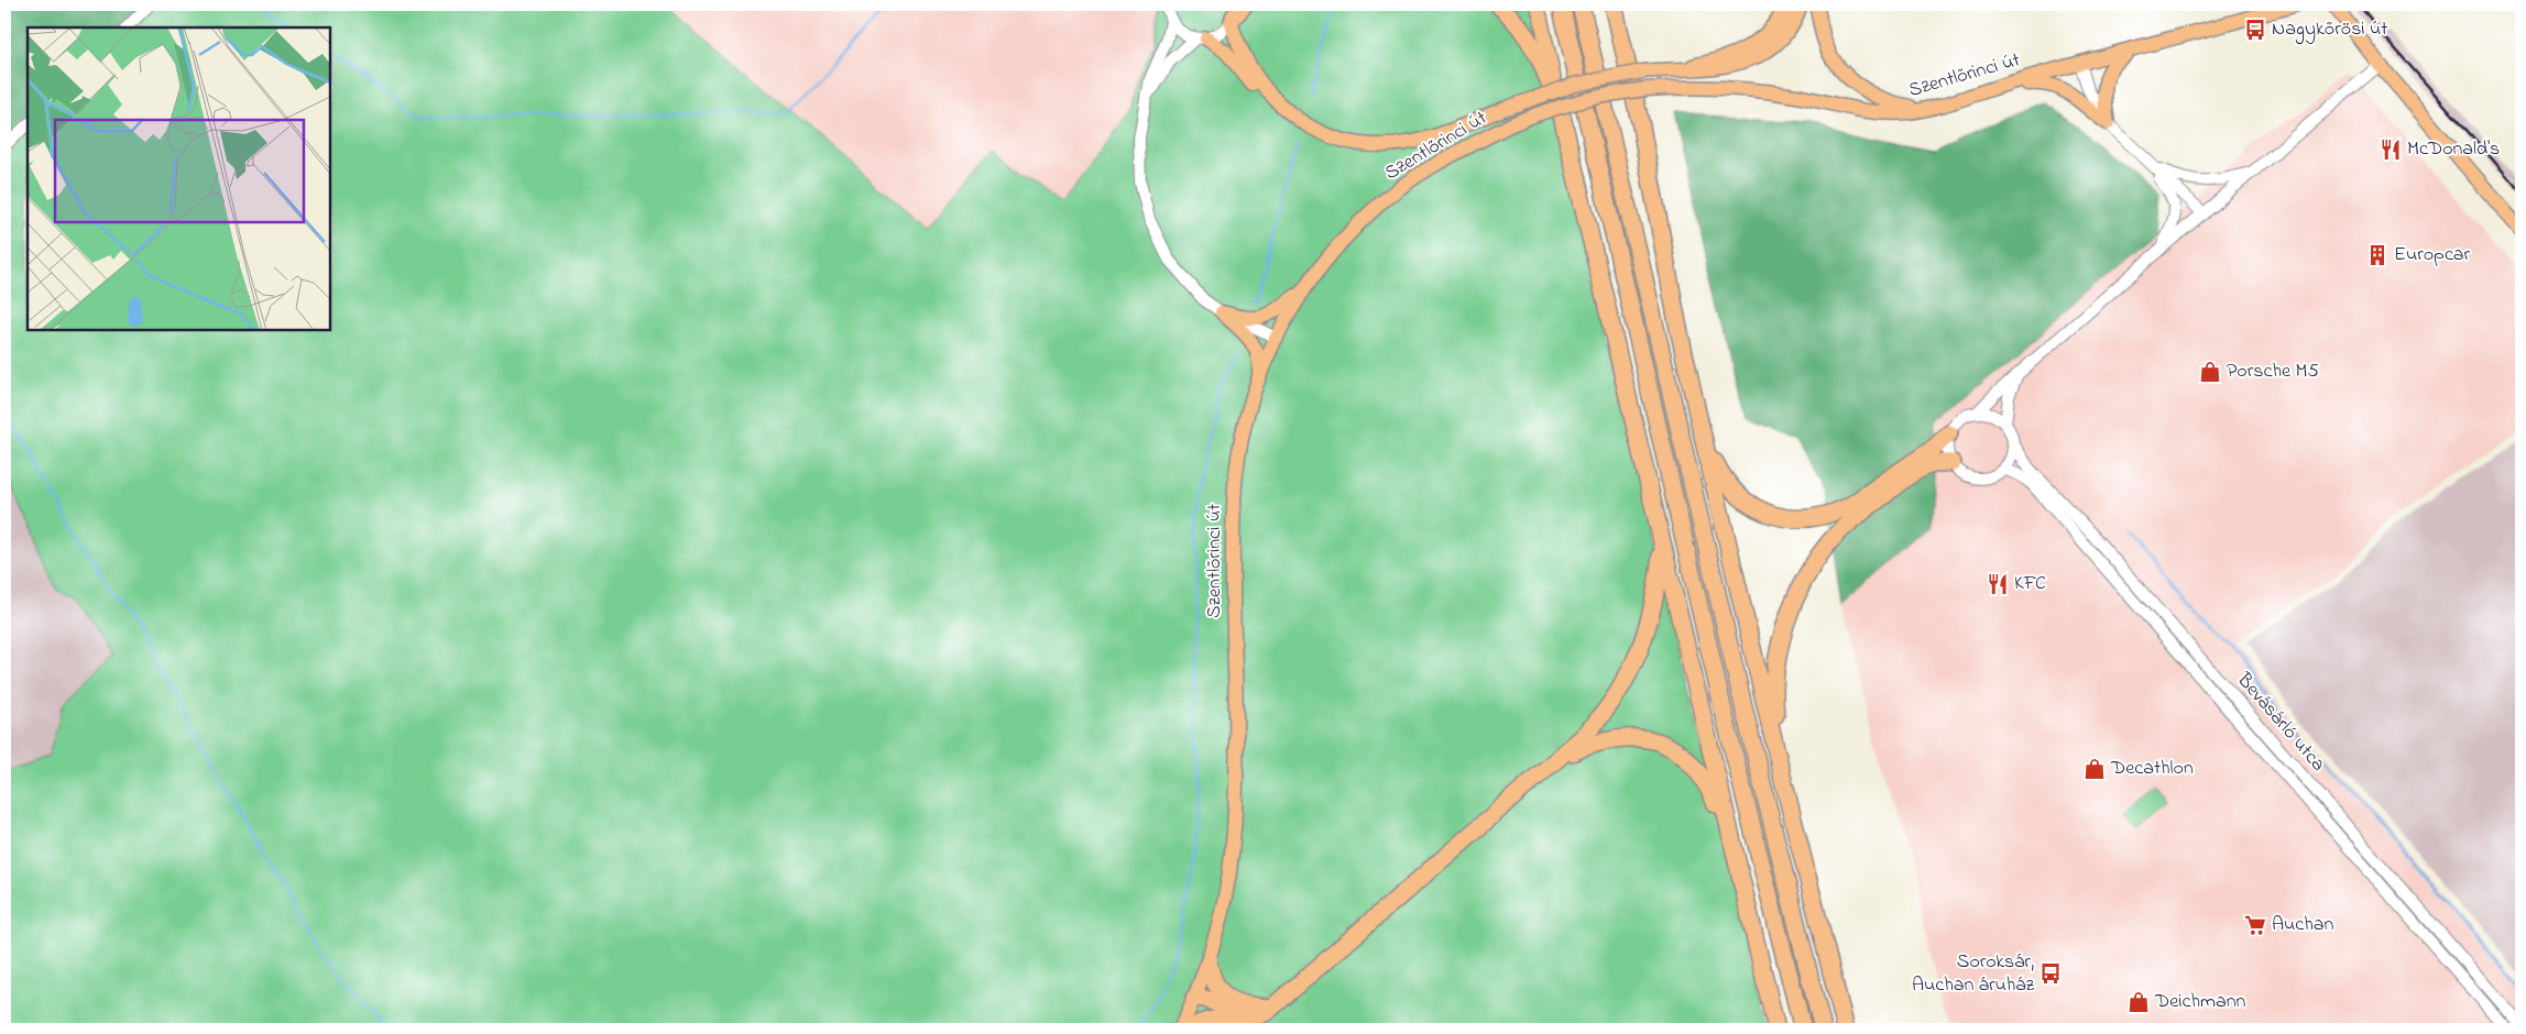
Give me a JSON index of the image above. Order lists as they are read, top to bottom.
{
  "streets": {
    "main road": ["Szentlőrinci út"],
    "street": ["Bevásárló utca"]
  },
  "places": {
    "bus stop": ["Nagykőrösi út", "Soroksár, Auchan áruház"],
    "restaurant": ["McDonald's", "KFC"],
    "building": ["Europcar"],
    "shop": ["Porsche M5", "Decathlon", "Deichmann"],
    "supermarket": ["Auchan"]
  }
}
